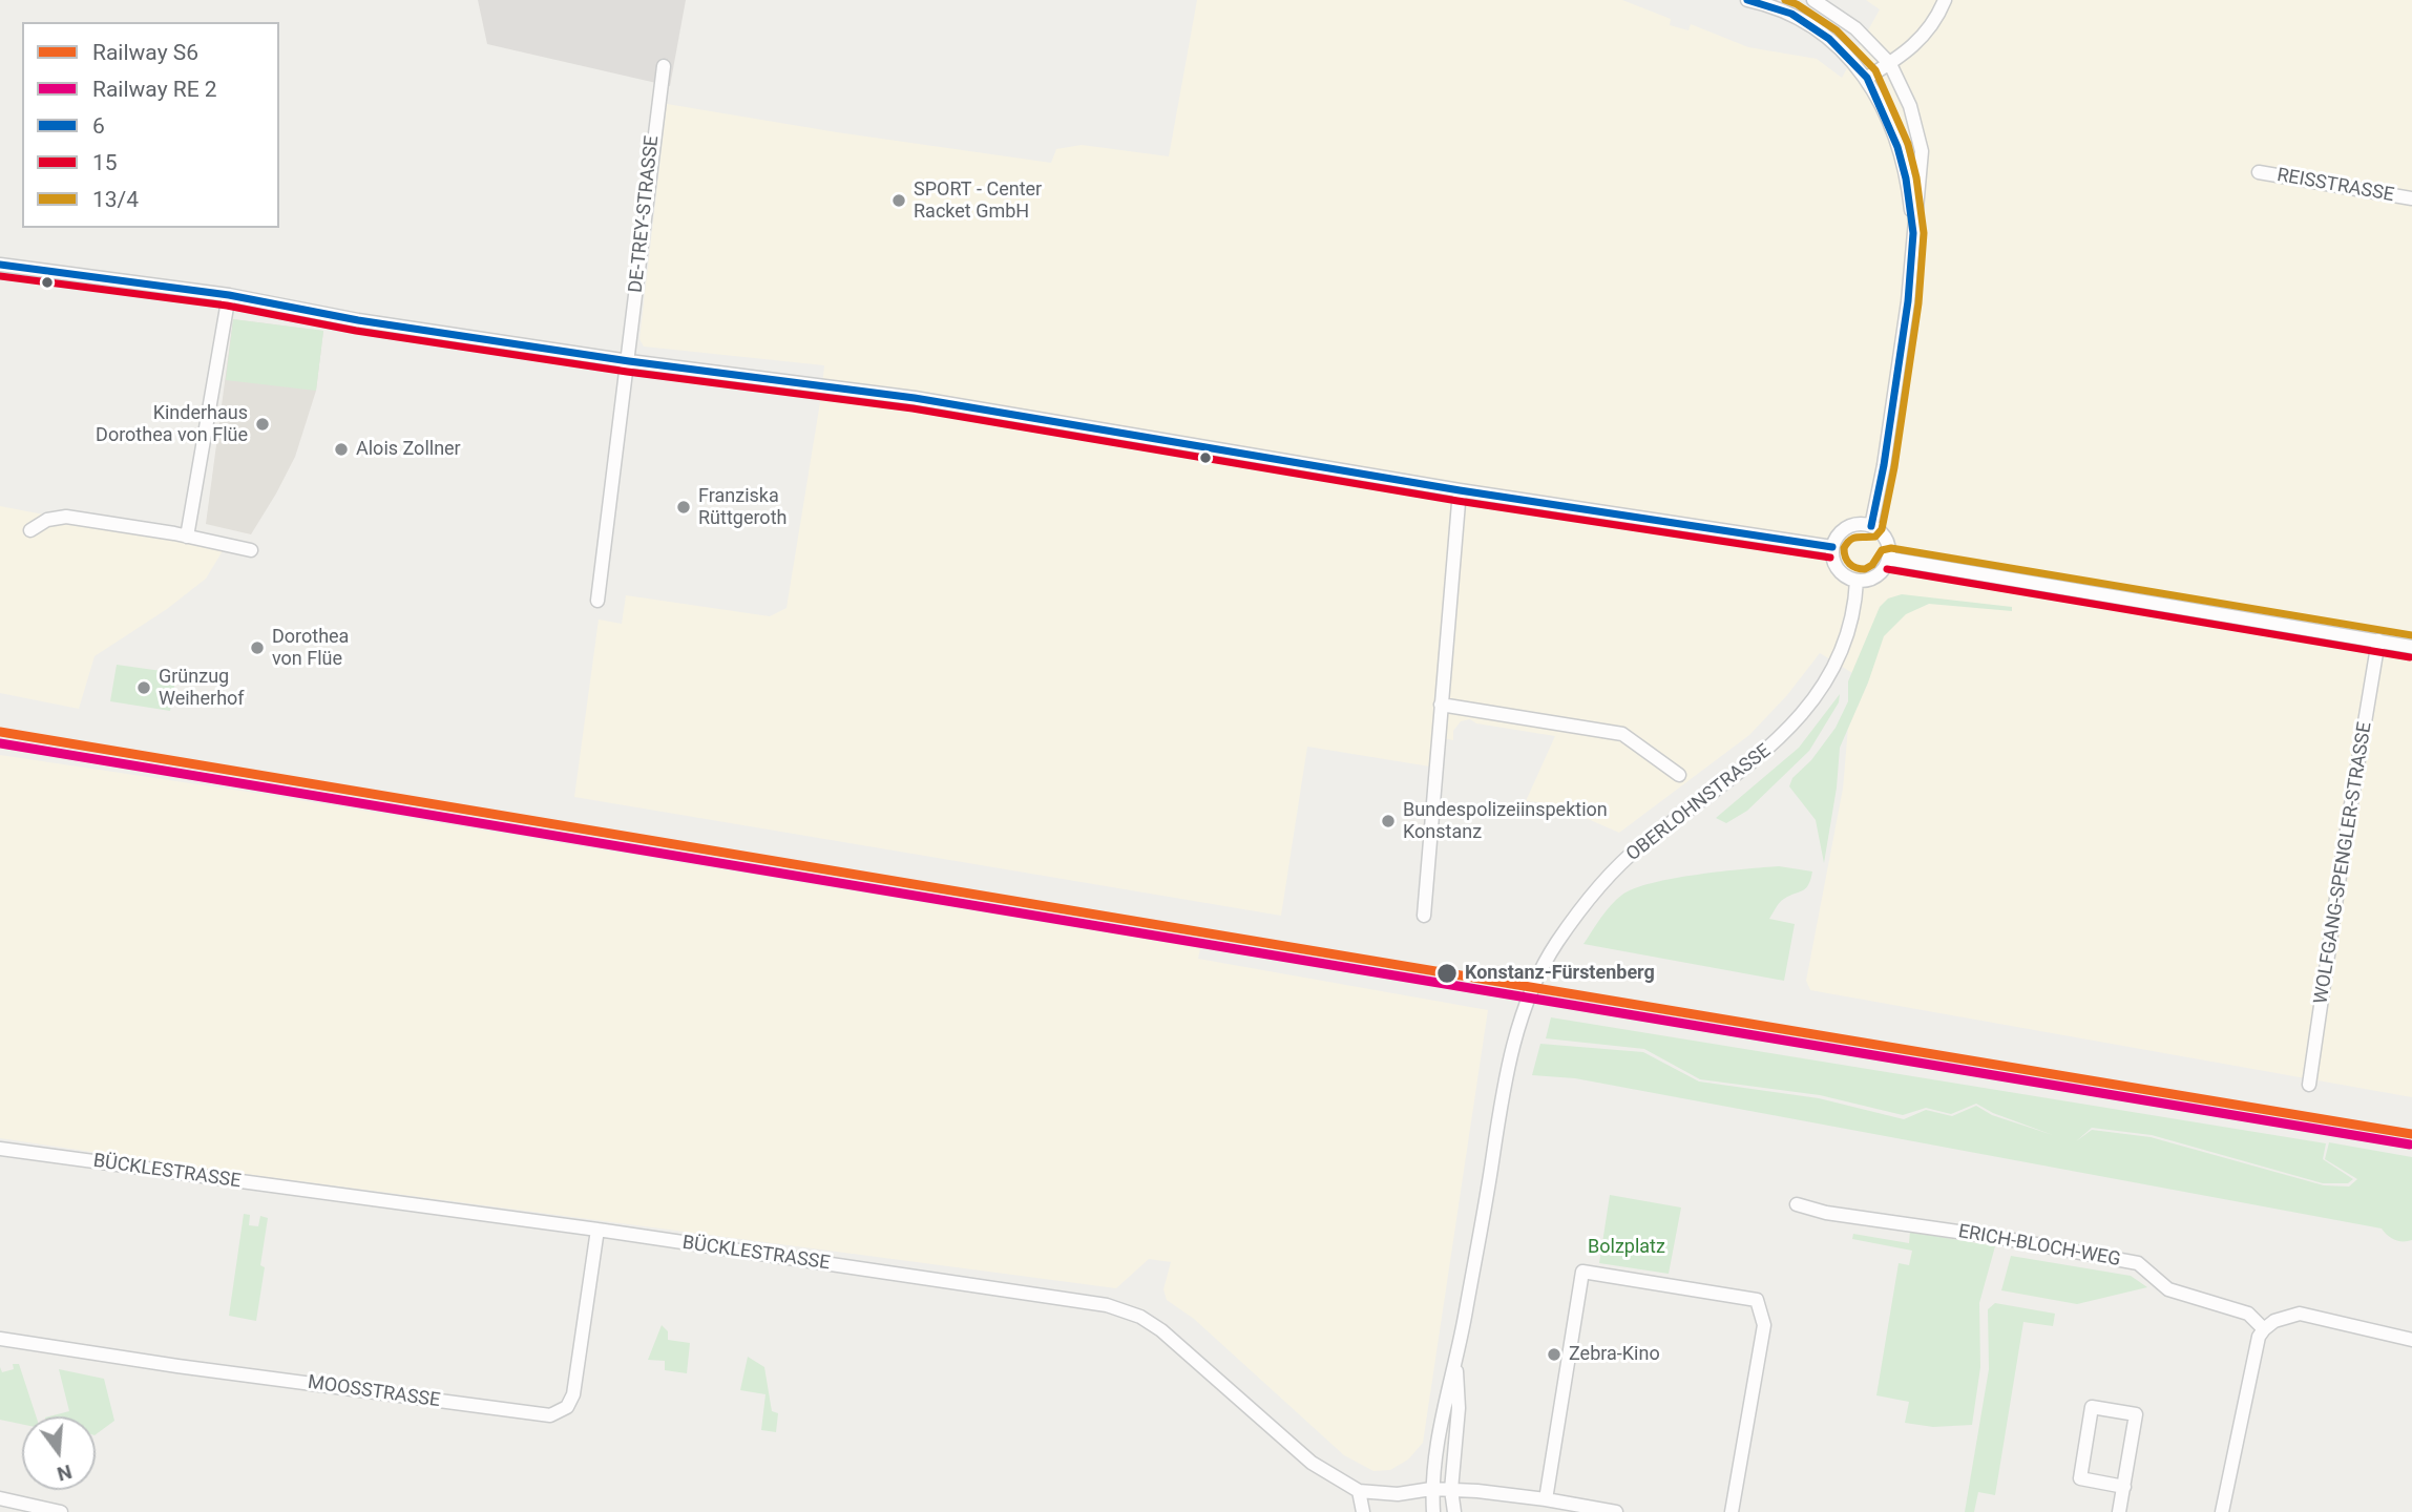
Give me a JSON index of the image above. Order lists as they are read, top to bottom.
{
  "streets": {
    "street": [
      "REISSTRASSE",
      "DE-TREY-STRASSE",
      "OBERLOHNSTRASSE",
      "WOLFGANG-SPENGLER-STRASSE",
      "BÜCKLESTRASSE",
      "ERICH-BLOCH-WEG",
      "MOOSSTRASSE"
    ]
  },
  "crossings": [
    ["OBERLOHNSTRASSE", "BÜCKLESTRASSE"],
    ["BÜCKLESTRASSE", "MOOSSTRASSE"]
  ],
  "parks": ["Bolzplatz"],
  "places": [
    "SPORT - Center Racket GmbH",
    "Kinderhaus Dorothea von Flüe",
    "Alois Zollner",
    "Franziska Rüttgeroth",
    "Dorothea von Flüe",
    "Grünzug Weiherhof",
    "Bundespolizeiinspektion Konstanz",
    "Konstanz-Fürstenberg",
    "Zebra-Kino"
  ],
  "lines": [
    "transit line 6",
    "transit line 13/4",
    "transit line 15",
    "rail line S6"
  ],
  "legend": [
    "Railway S6",
    "Railway RE 2",
    "6",
    "15",
    "13/4"
  ],
  "north": "bottom"
}
